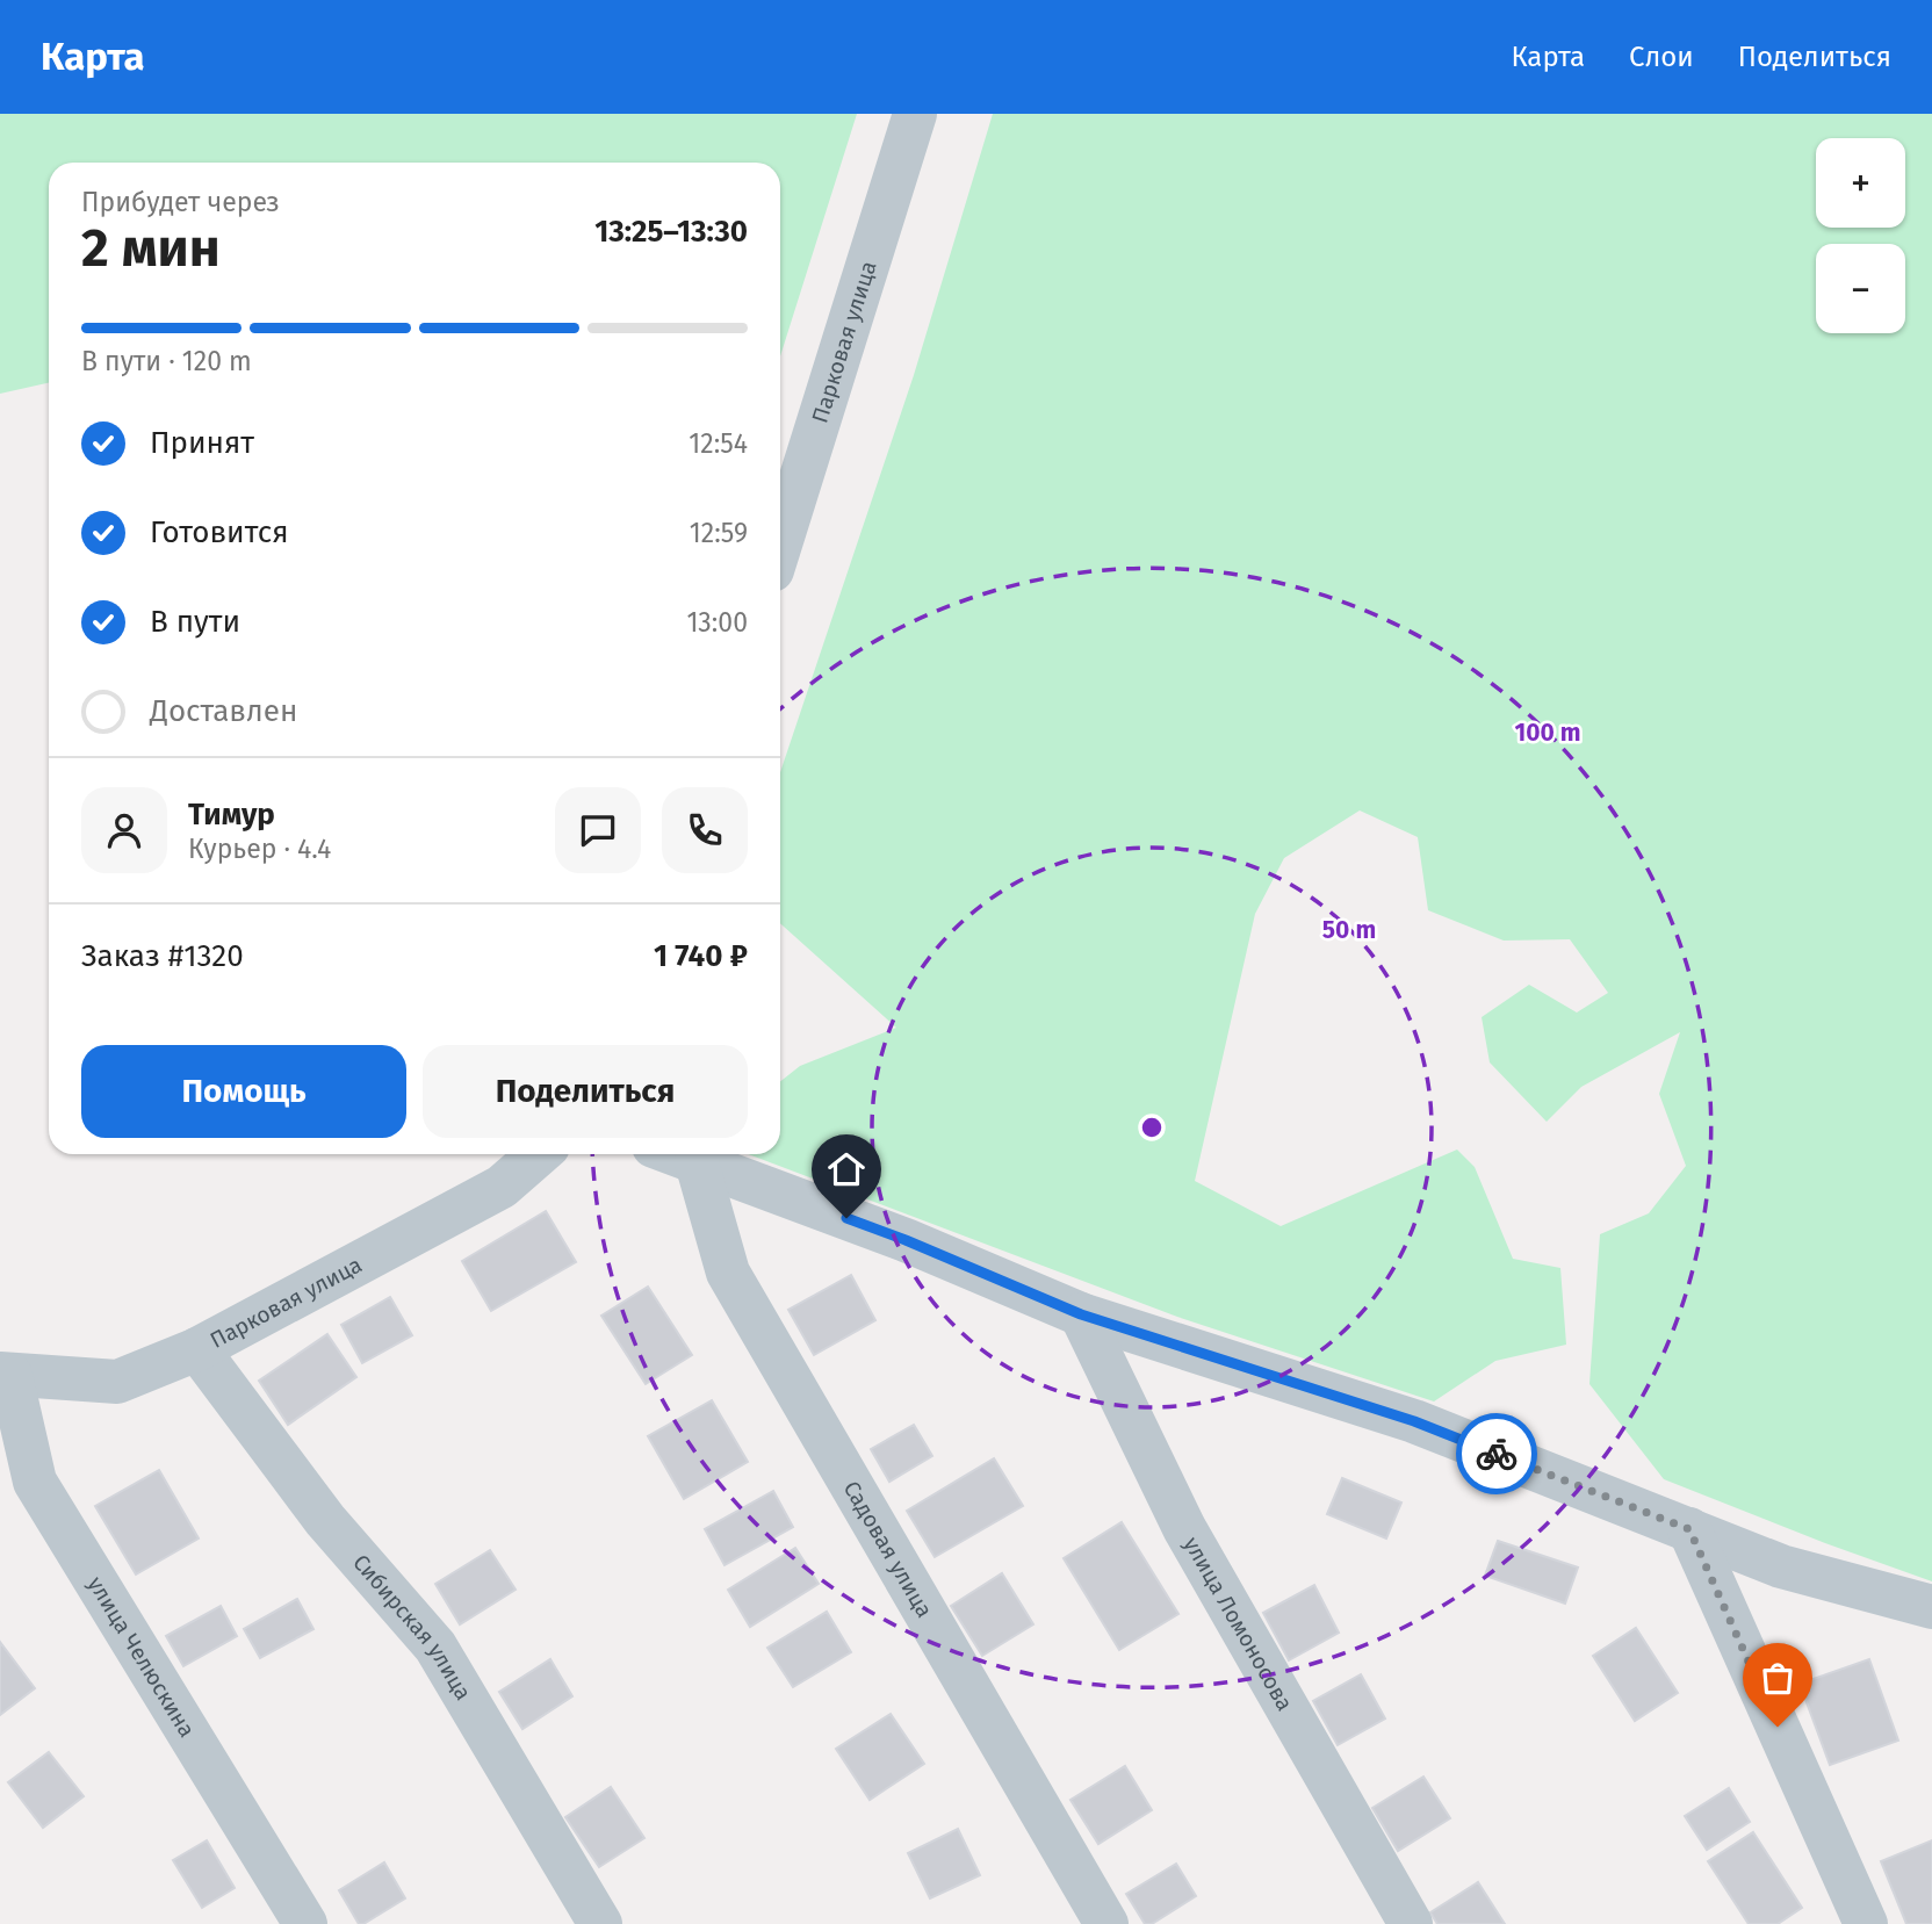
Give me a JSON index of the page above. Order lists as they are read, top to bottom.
{
  "streets": {
    "street": [
      "Парковая улица",
      "Садовая улица",
      "улица Ломоносова",
      "Сибирская улица",
      "улица Челюскина"
    ]
  },
  "crossings": [
    ["Парковая улица", "Сибирская улица"],
    ["Парковая улица", "улица Челюскина"]
  ],
  "page": {
    "header": "Карта",
    "nav": ["Карта", "Слои", "Поделиться"],
    "map_buttons": ["+", "−"],
    "heading": ["2 мин", "Прибудет через", "13:25–13:30"],
    "panel": [
      "Тимур",
      "Курьер · 4.4",
      "Заказ #1320",
      "1 740 ₽"
    ],
    "bar": "В пути · 120 m",
    "list": [
      ["Принят", "12:54"],
      ["Готовится", "12:59"],
      ["В пути", "13:00"],
      "Доставлен"
    ],
    "buttons": ["Помощь", "Поделиться"]
  },
  "rings": ["100 m", "50 m"]
}
